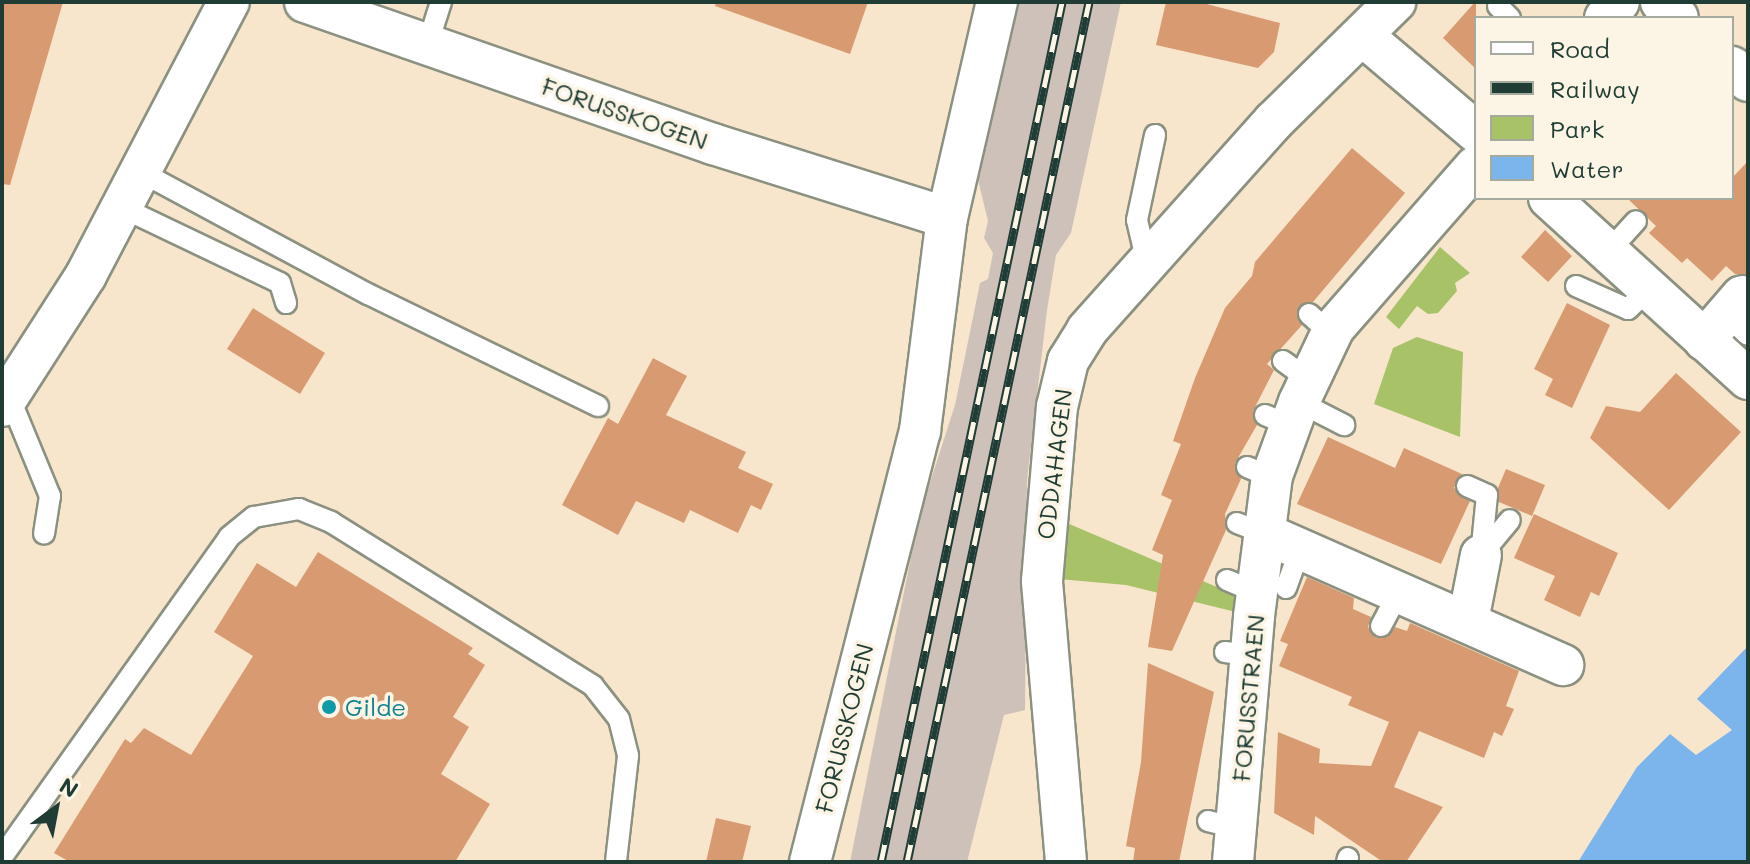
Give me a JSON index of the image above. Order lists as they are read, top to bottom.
{
  "streets": {
    "street": ["FORUSSKOGEN", "ODDAHAGEN", "FORUSSTRAEN"]
  },
  "places": ["Gilde"],
  "legend": [
    "Road",
    "Railway",
    "Park",
    "Water"
  ],
  "north": "top right"
}
